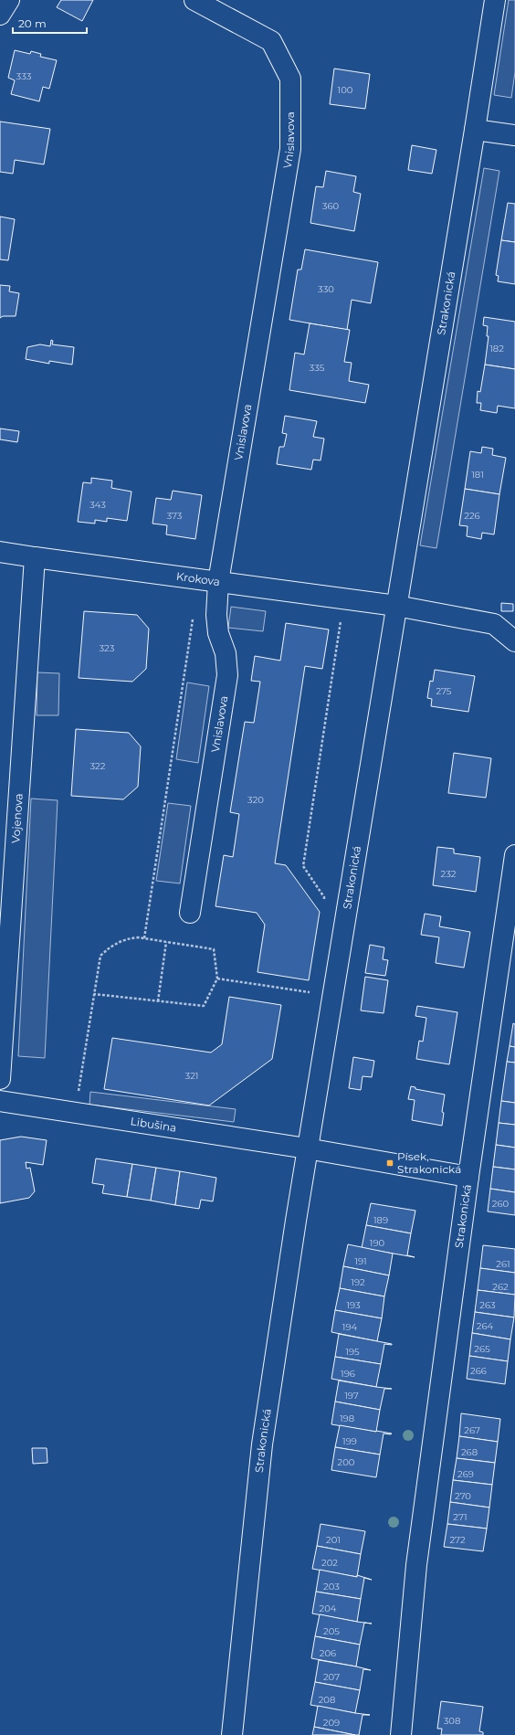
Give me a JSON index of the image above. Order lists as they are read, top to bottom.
{
  "streets": {
    "street": [
      "Vnislavova",
      "Strakonická",
      "Krokova",
      "Vojenova",
      "Libušina"
    ]
  },
  "crossings": [
    ["Vnislavova", "Krokova"],
    ["Strakonická", "Krokova"],
    ["Strakonická", "Libušina"],
    ["Krokova", "Vojenova"]
  ],
  "places": {
    "transit": ["Písek, Strakonická"]
  },
  "house_numbers": [
    "333",
    "100",
    "360",
    "330",
    "182",
    "335",
    "181",
    "343",
    "373",
    "226",
    "323",
    "275",
    "322",
    "320",
    "232",
    "321",
    "260",
    "189",
    "190",
    "191",
    "261",
    "192",
    "262",
    "193",
    "263",
    "264",
    "194",
    "265",
    "195",
    "266",
    "196",
    "197",
    "198",
    "267",
    "199",
    "268",
    "200",
    "269",
    "270",
    "271",
    "201",
    "272",
    "202",
    "203",
    "204",
    "205",
    "206",
    "207",
    "208",
    "308",
    "209"
  ],
  "scale_bar": "20 m"
}
